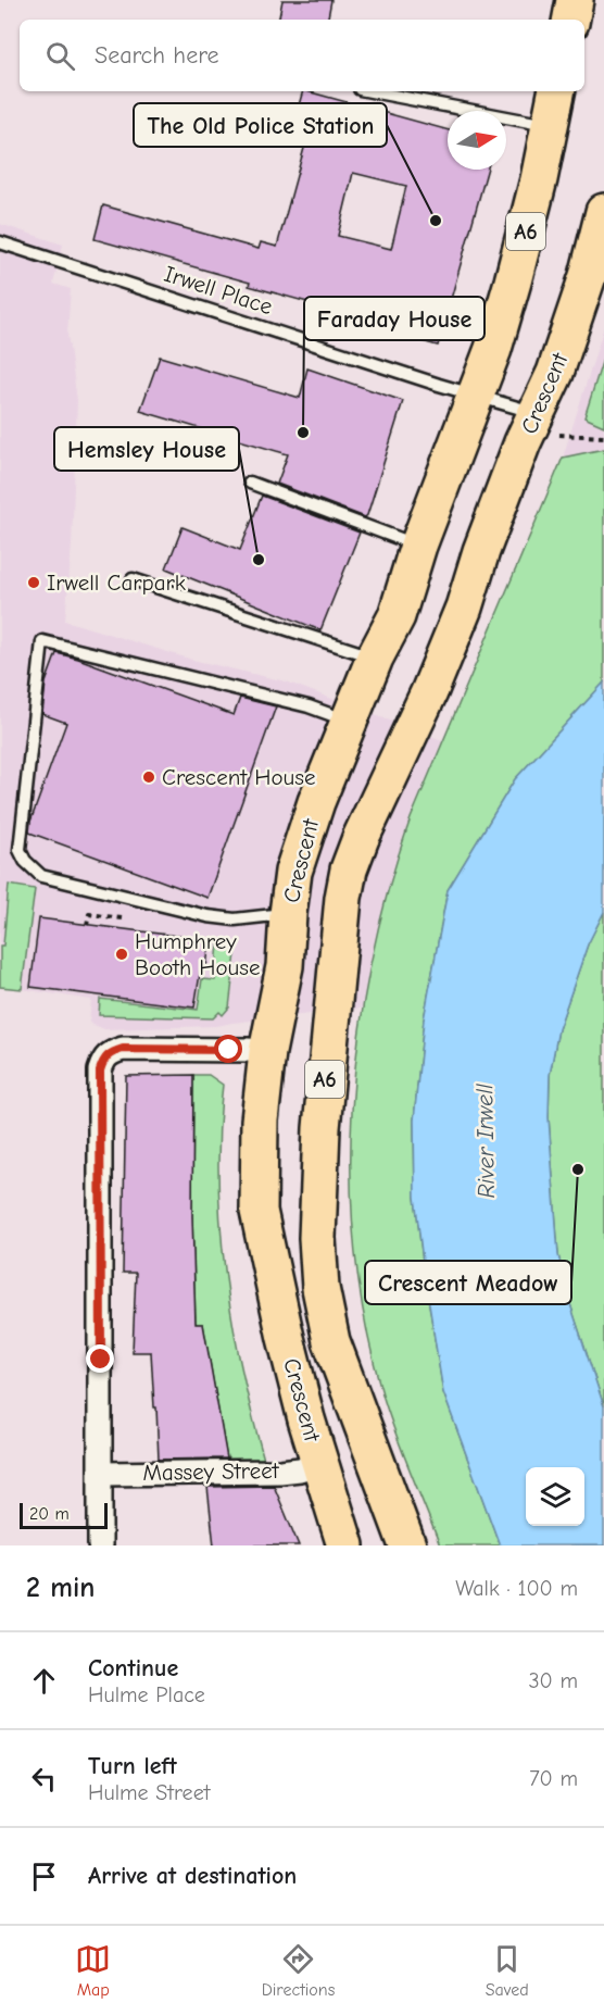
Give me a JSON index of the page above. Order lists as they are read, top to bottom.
{
  "streets": {
    "highway": ["A6", "Crescent"],
    "street": ["Massey Street"],
    "lane": ["Irwell Place"]
  },
  "crossings": [
    ["Irwell Place", "Crescent"],
    ["Crescent", "Massey Street"]
  ],
  "water": ["River Irwell"],
  "places": [
    "The Old Police Station",
    "Faraday House",
    "Hemsley House",
    "Irwell Carpark",
    "Crescent House",
    "Humphrey Booth House",
    "Crescent Meadow"
  ],
  "scale_bar": "20 m",
  "north": "right",
  "page": {
    "search": "Search here",
    "scale": "20 m",
    "heading": ["2 min", "Walk · 100 m"],
    "list": [
      ["Continue", "Hulme Place", "30 m"],
      ["Turn left", "Hulme Street", "70 m"],
      "Arrive at destination"
    ],
    "nav": ["Map", "Directions", "Saved"]
  }
}
